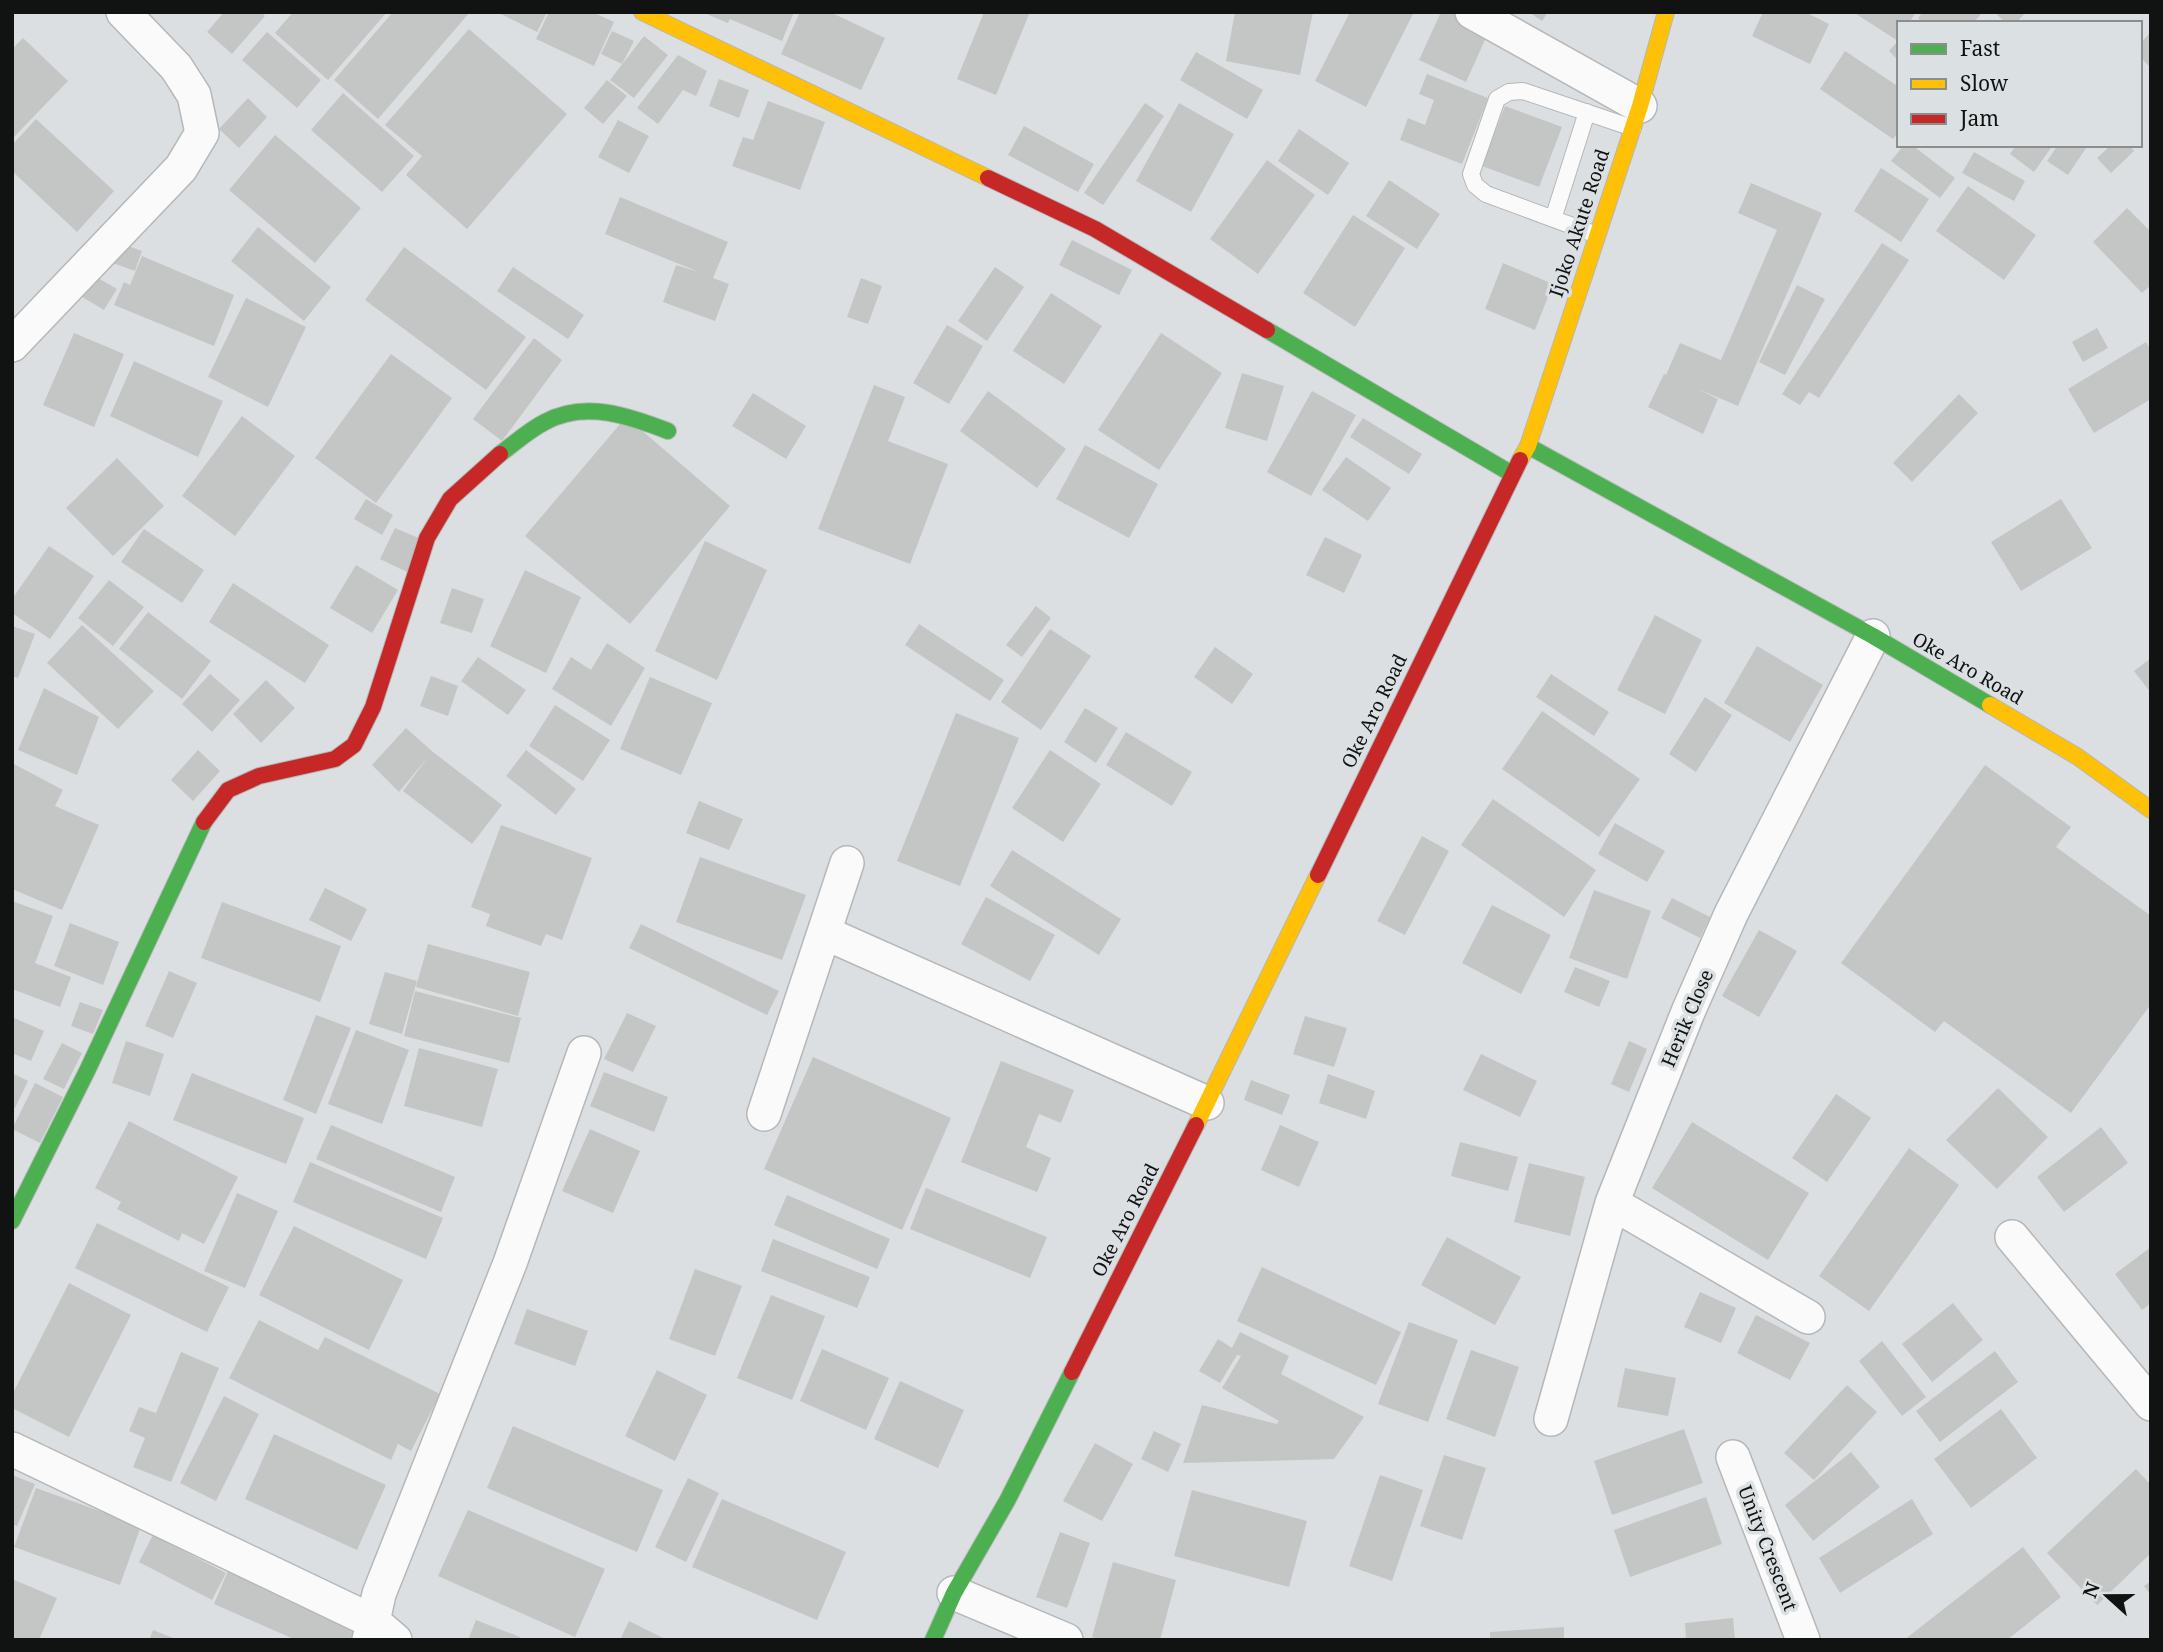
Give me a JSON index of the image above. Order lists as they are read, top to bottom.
{
  "streets": {
    "main road": ["Ijoko Akute Road", "Oke Aro Road"],
    "street": ["Herik Close", "Unity Crescent"]
  },
  "crossings": [
    ["Ijoko Akute Road", "Oke Aro Road"],
    ["Oke Aro Road", "Herik Close"]
  ],
  "legend": ["Fast", "Slow", "Jam"],
  "north": "left"
}
